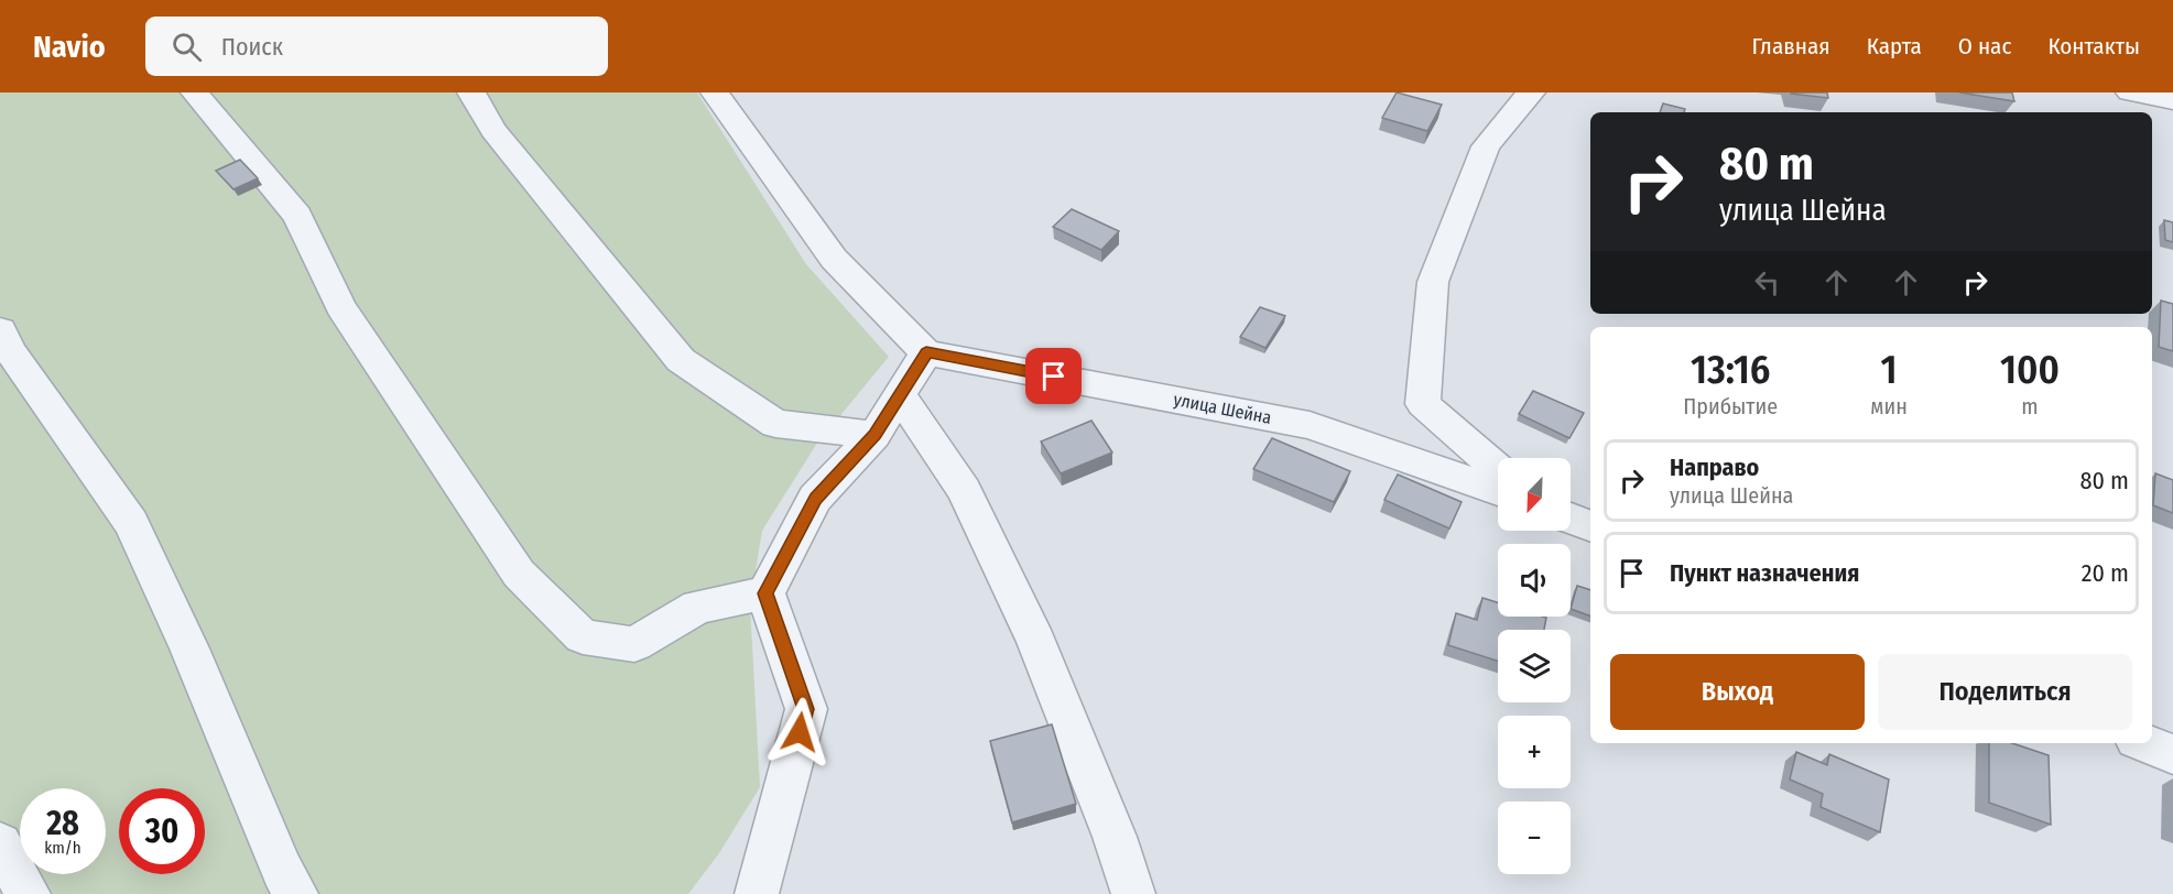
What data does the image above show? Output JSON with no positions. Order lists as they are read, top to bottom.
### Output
{
  "streets": {
    "street": ["улица Шейна"]
  },
  "north": "bottom left",
  "page": {
    "header": "Navio",
    "search": "Поиск",
    "nav": [
      "Главная",
      "Карта",
      "О нас",
      "Контакты"
    ],
    "turn": ["80 m", "улица Шейна"],
    "eta": [
      "13:16",
      "Прибытие",
      "1",
      "мин",
      "100",
      "m"
    ],
    "list": [
      {
        "name": "Направо",
        "note": "улица Шейна",
        "value": "80 m"
      },
      {
        "name": "Пункт назначения",
        "value": "20 m"
      }
    ],
    "map_buttons": ["+", "−"],
    "buttons": ["Выход", "Поделиться"],
    "speed": "28 km/h",
    "limit": "30"
  }
}
